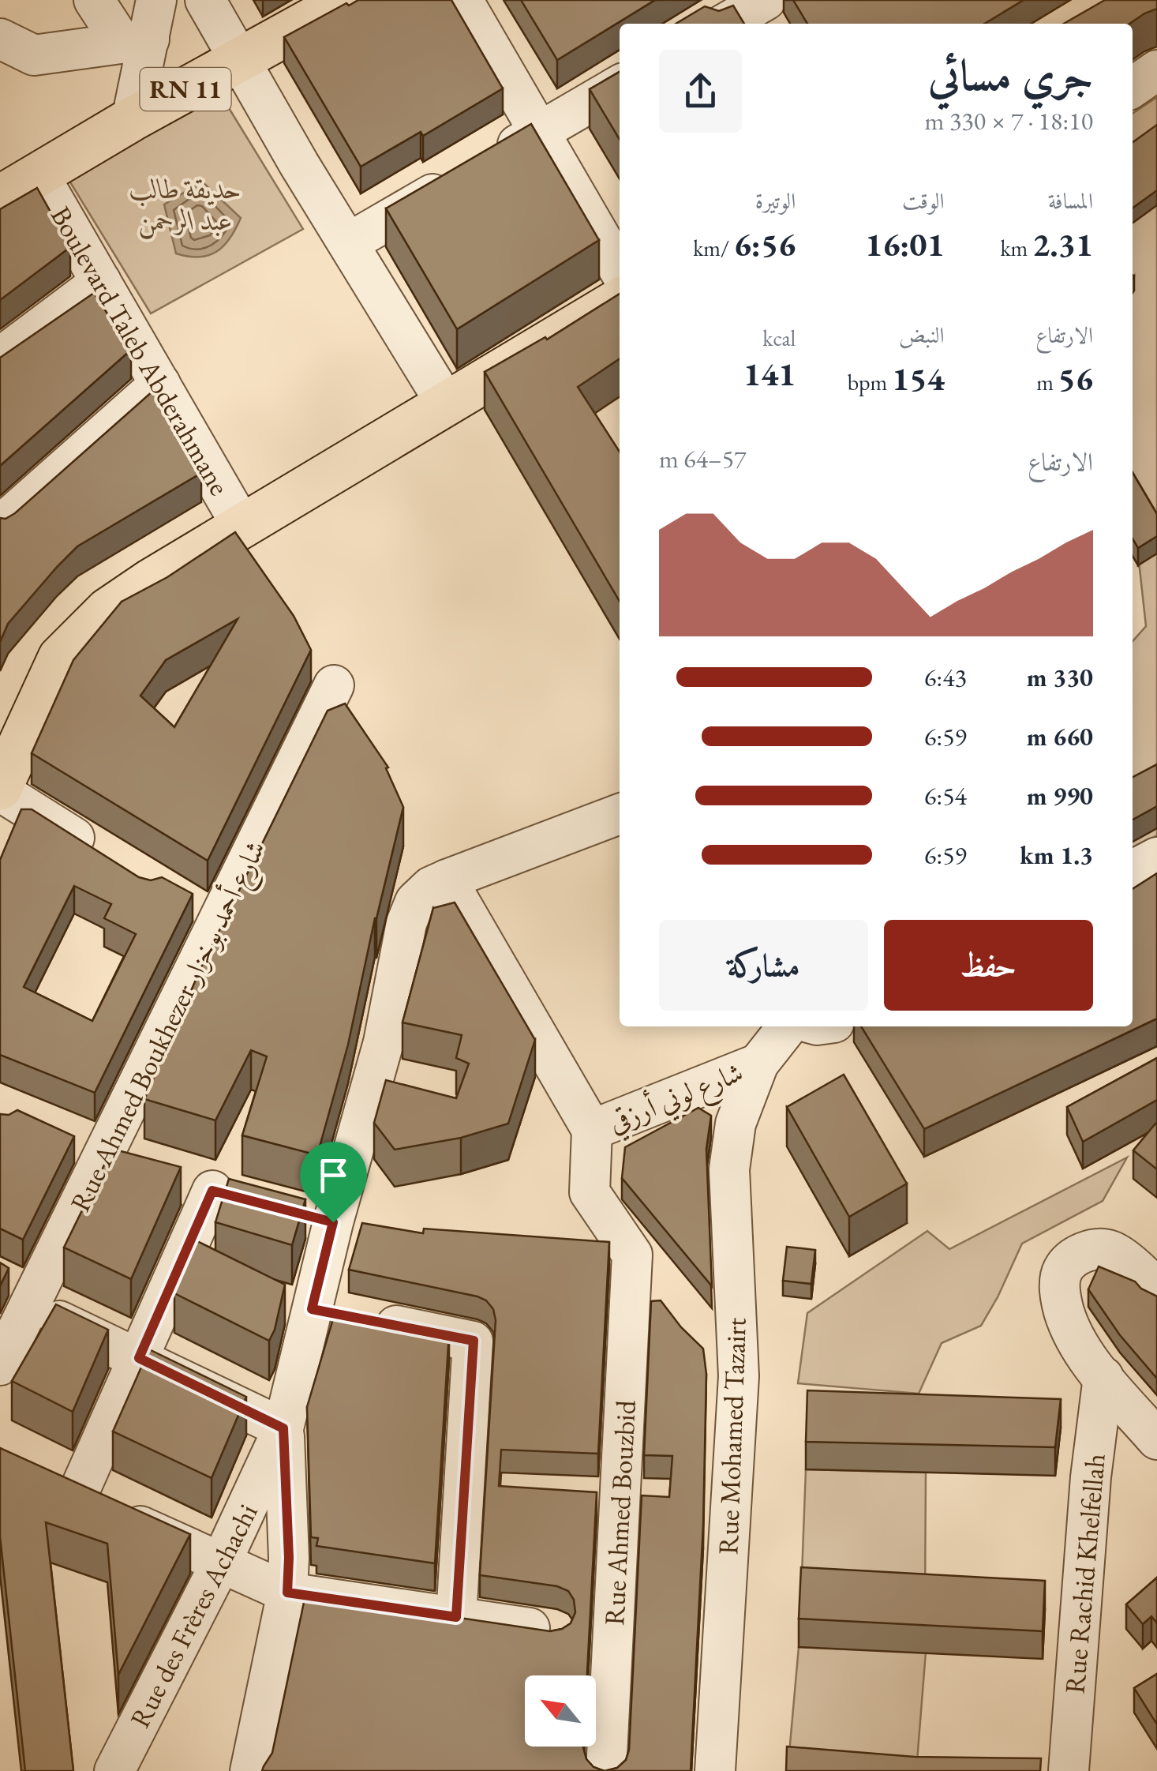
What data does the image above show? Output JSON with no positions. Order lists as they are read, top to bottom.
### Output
{
  "streets": {
    "main road": ["RN 11"],
    "street": [
      "Boulevard Taleb Abderahmane",
      "Rue Ahmed Boukhezer شارع أحمد بوخزار",
      "شارع لوني أرزقي",
      "Rue Mohamed Tazairt",
      "Rue Ahmed Bouzbid",
      "Rue Rachid Khelfellah",
      "Rue des Frères Achachi"
    ]
  },
  "crossings": [
    ["RN 11", "Boulevard Taleb Abderahmane"],
    ["شارع لوني أرزقي", "Rue Mohamed Tazairt"],
    ["شارع لوني أرزقي", "Rue Ahmed Bouzbid"]
  ],
  "parks": ["حديقة طالب عبد الرحمن"],
  "north": "top left",
  "page": {
    "heading": ["جري مسائي", "18:10 · 7 × 330 m"],
    "stats": [
      ["المسافة", "2.31 km"],
      ["الوقت", "16:01"],
      ["الوتيرة", "6:56 /km"],
      ["الارتفاع", "56 m"],
      ["النبض", "154 bpm"],
      ["kcal", "141"]
    ],
    "chart": ["الارتفاع", "57–64 m"],
    "list": [
      {
        "name": "330 m",
        "note": "6:43"
      },
      {
        "name": "660 m",
        "note": "6:59"
      },
      {
        "name": "990 m",
        "note": "6:54"
      },
      {
        "name": "1.3 km",
        "note": "6:59"
      }
    ],
    "buttons": ["حفظ", "مشاركة"]
  }
}
